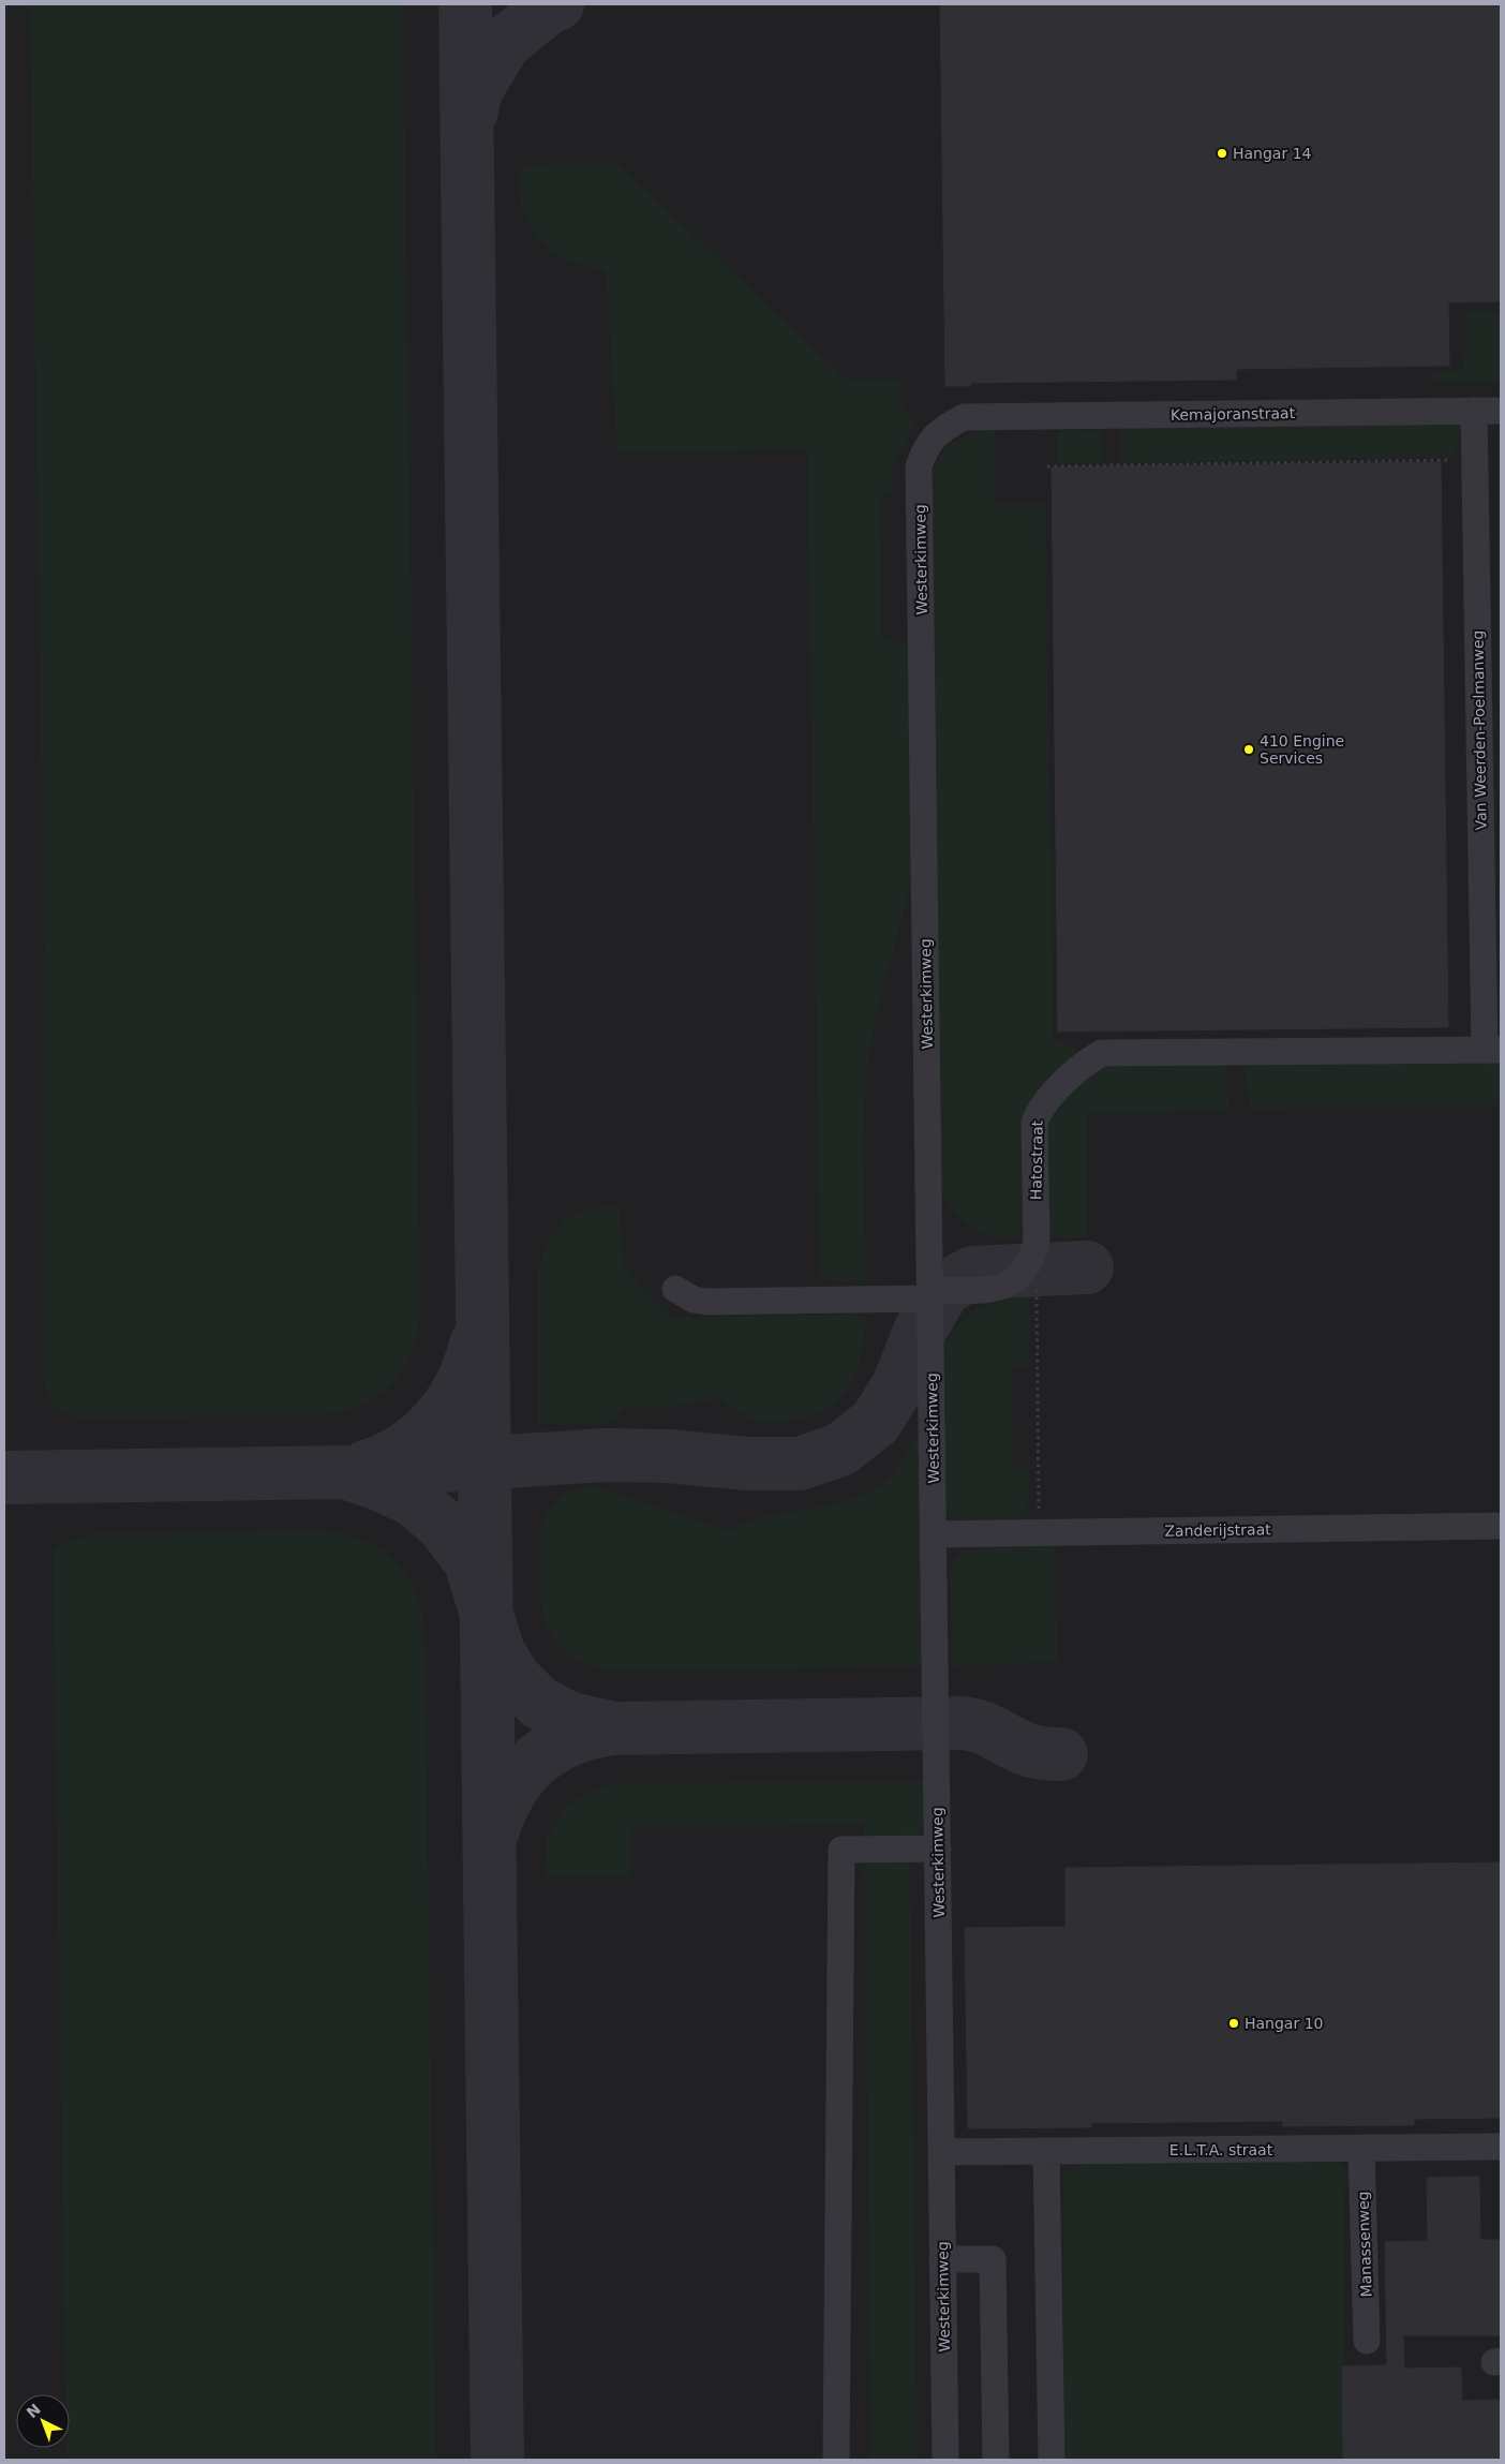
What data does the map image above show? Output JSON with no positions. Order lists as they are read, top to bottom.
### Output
{
  "streets": {
    "street": [
      "Kemajoranstraat",
      "Westerkimweg",
      "Van Weerden-Poelmanweg",
      "Hatostraat",
      "Zanderijstraat",
      "E.L.T.A. straat",
      "Manassenweg"
    ]
  },
  "crossings": [
    ["Kemajoranstraat", "Westerkimweg"],
    ["Kemajoranstraat", "Van Weerden-Poelmanweg"],
    ["Westerkimweg", "Hatostraat"],
    ["Westerkimweg", "Zanderijstraat"],
    ["Westerkimweg", "E.L.T.A. straat"],
    ["Van Weerden-Poelmanweg", "Hatostraat"],
    ["E.L.T.A. straat", "Manassenweg"]
  ],
  "places": ["Hangar 14", "410 Engine Services", "Hangar 10"],
  "north": "top left"
}
